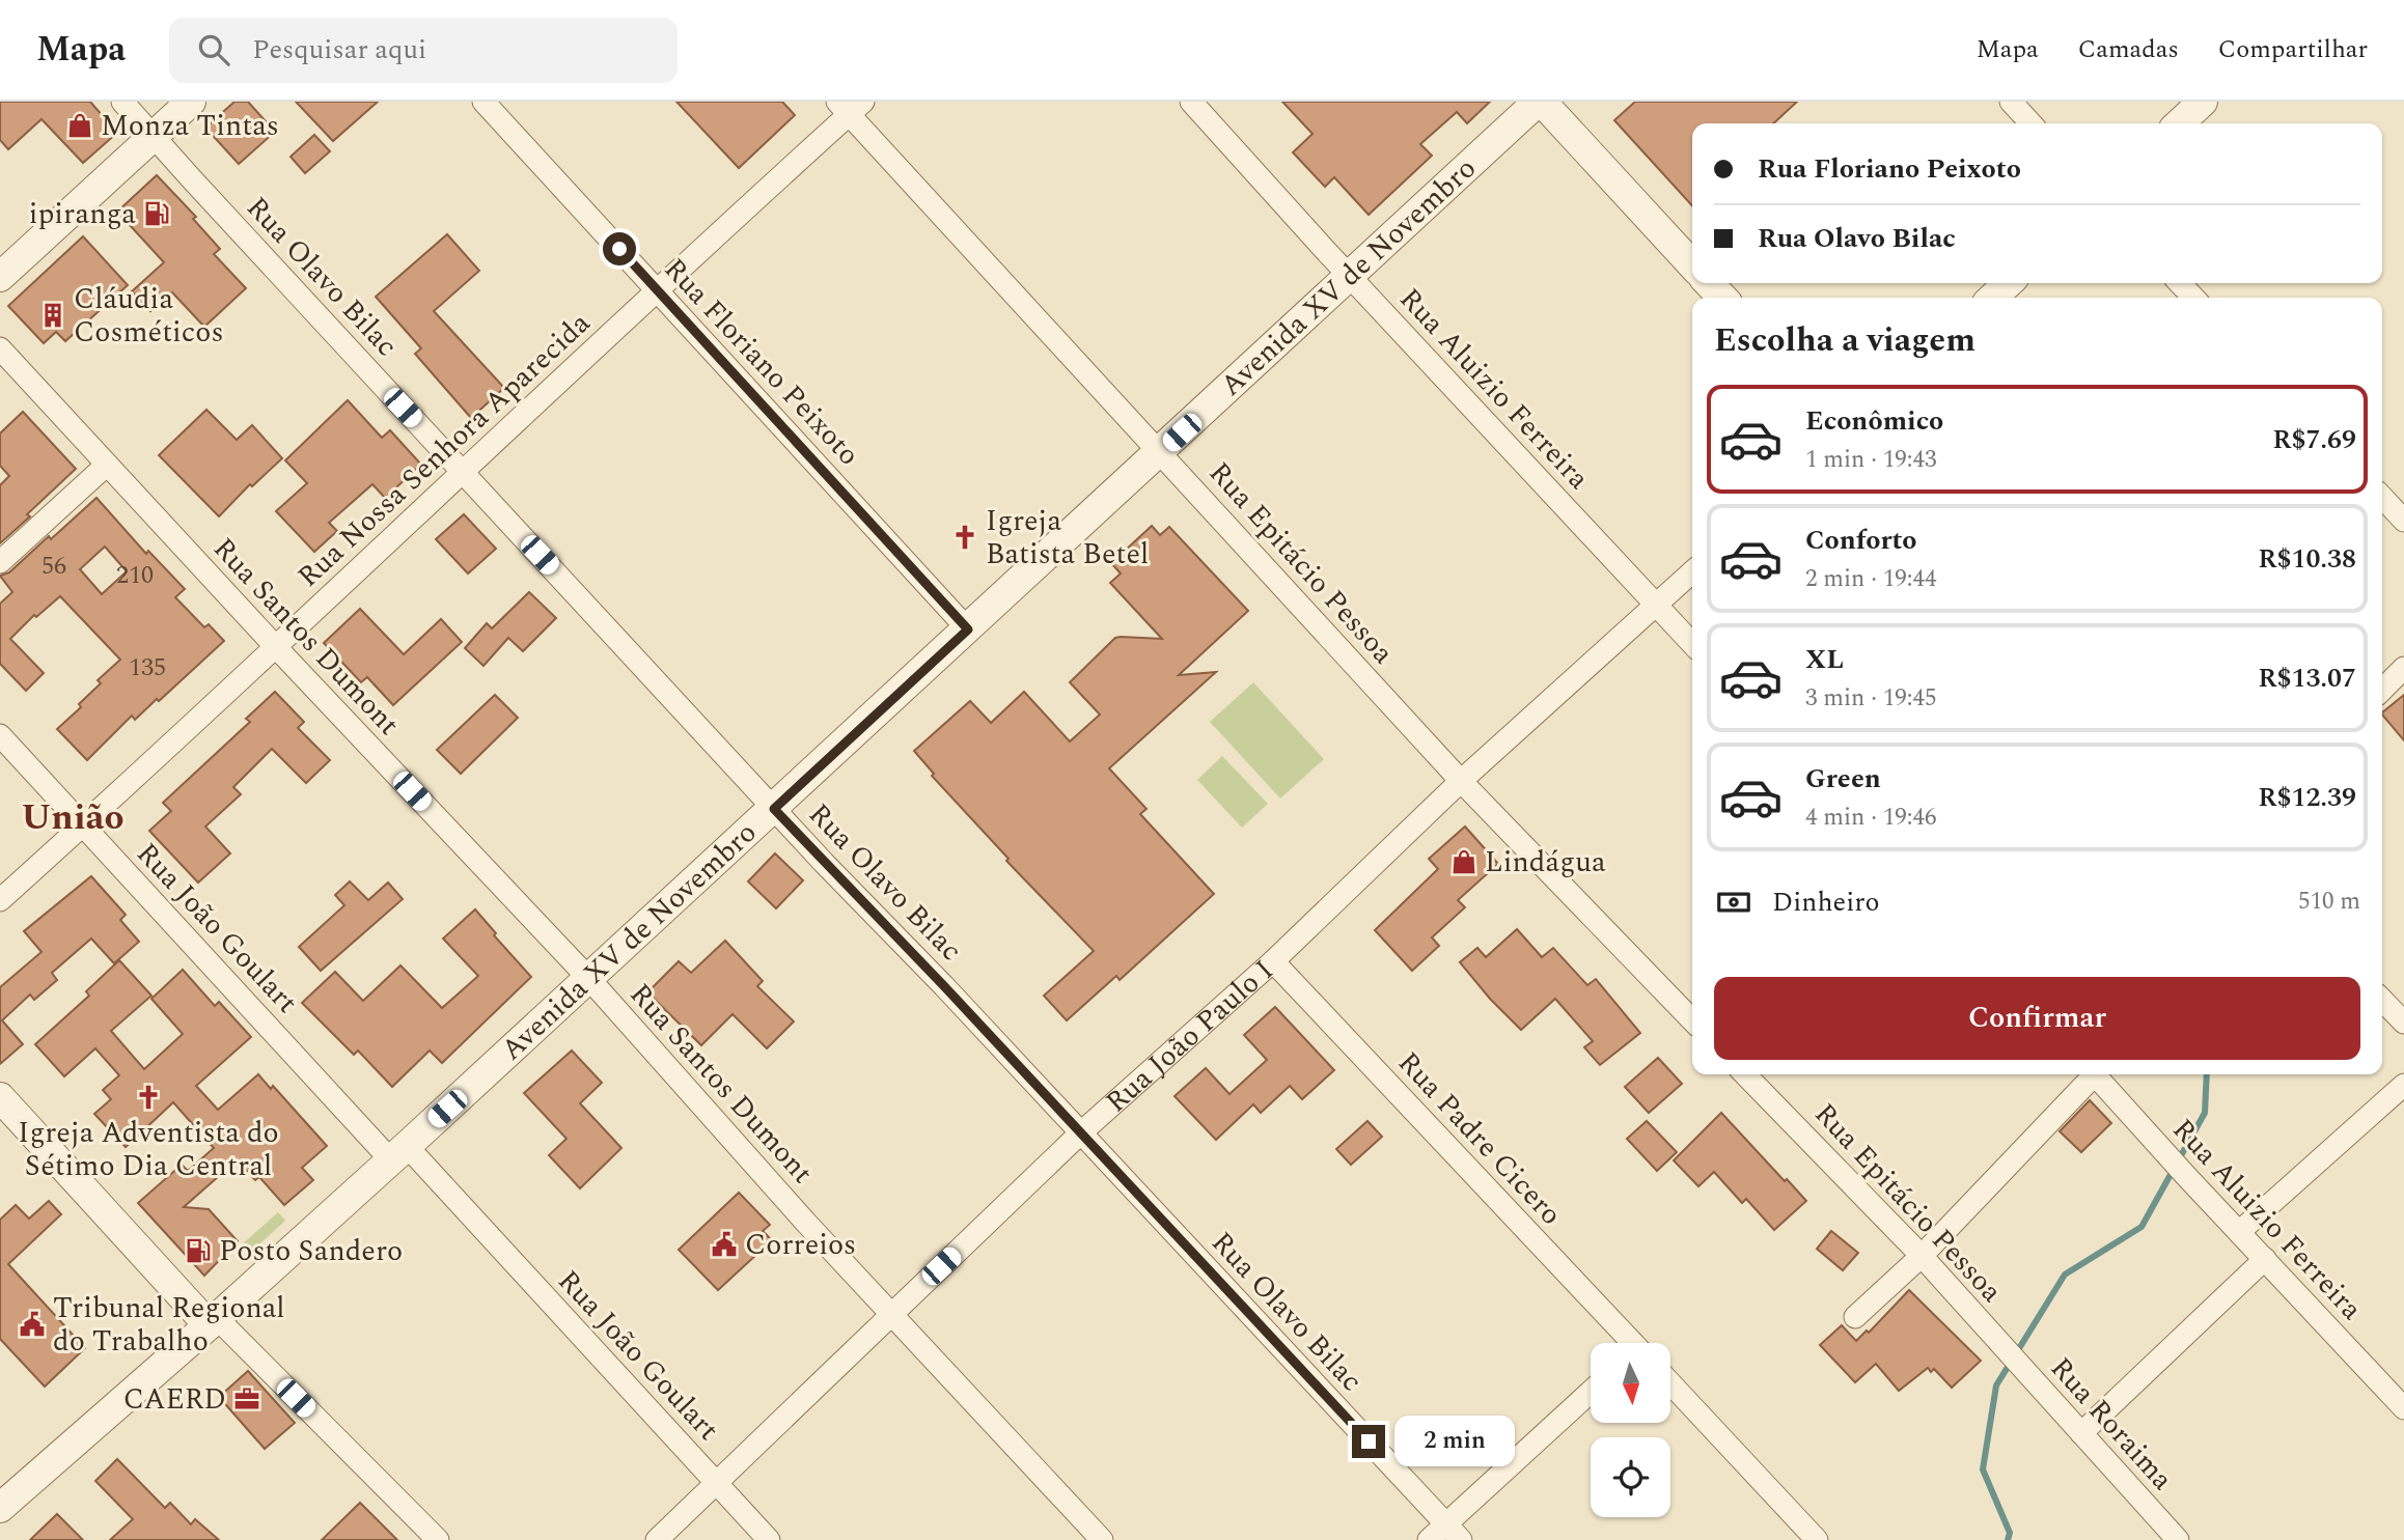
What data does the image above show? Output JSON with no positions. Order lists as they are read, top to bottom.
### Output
{
  "streets": {
    "street": [
      "Rua Olavo Bilac",
      "Avenida XV de Novembro",
      "Rua Floriano Peixoto",
      "Rua Aluizio Ferreira",
      "Rua Nossa Senhora Aparecida",
      "Rua Epitácio Pessoa",
      "Rua Santos Dumont",
      "Rua João Goulart",
      "Rua João Paulo I",
      "Rua Padre Cicero",
      "Rua Roraima"
    ]
  },
  "crossings": [
    ["Rua Olavo Bilac", "Avenida XV de Novembro"],
    ["Rua Olavo Bilac", "Rua Nossa Senhora Aparecida"],
    ["Rua Olavo Bilac", "Rua João Paulo I"],
    ["Avenida XV de Novembro", "Rua Floriano Peixoto"],
    ["Avenida XV de Novembro", "Rua Aluizio Ferreira"],
    ["Avenida XV de Novembro", "Rua Epitácio Pessoa"],
    ["Avenida XV de Novembro", "Rua Santos Dumont"],
    ["Avenida XV de Novembro", "Rua João Goulart"],
    ["Rua Floriano Peixoto", "Rua Nossa Senhora Aparecida"],
    ["Rua Aluizio Ferreira", "Rua João Paulo I"],
    ["Rua Nossa Senhora Aparecida", "Rua Epitácio Pessoa"],
    ["Rua Nossa Senhora Aparecida", "Rua Santos Dumont"],
    ["Rua Nossa Senhora Aparecida", "Rua João Goulart"],
    ["Rua Epitácio Pessoa", "Rua João Paulo I"],
    ["Rua Epitácio Pessoa", "Rua Roraima"],
    ["Rua Santos Dumont", "Rua João Paulo I"],
    ["Rua João Goulart", "Rua João Paulo I"],
    ["Rua João Paulo I", "Rua Padre Cicero"]
  ],
  "districts": ["União"],
  "places": {
    "shop": ["Monza Tintas", "Lindágua"],
    "fuel station": ["ipiranga", "Posto Sandero"],
    "building": ["Cláudia Cosméticos"],
    "church": ["Igreja Batista Betel", "Igreja Adventista do Sétimo Dia Central"],
    "public building": ["Correios", "Tribunal Regional do Trabalho"],
    "office": ["CAERD"]
  },
  "house_numbers": ["56", "210", "135"],
  "north": "bottom",
  "page": {
    "header": "Mapa",
    "search": "Pesquisar aqui",
    "nav": ["Mapa", "Camadas", "Compartilhar"],
    "banner": ["Rua Floriano Peixoto", "Rua Olavo Bilac"],
    "heading": "Escolha a viagem",
    "list": [
      {
        "name": "Econômico",
        "note": "1 min · 19:43",
        "value": "R$7.69"
      },
      {
        "name": "Conforto",
        "note": "2 min · 19:44",
        "value": "R$10.38"
      },
      {
        "name": "XL",
        "note": "3 min · 19:45",
        "value": "R$13.07"
      },
      {
        "name": "Green",
        "note": "4 min · 19:46",
        "value": "R$12.39"
      }
    ],
    "pay": ["Dinheiro", "510 m"],
    "buttons": "Confirmar",
    "bubble": "2 min"
  }
}
